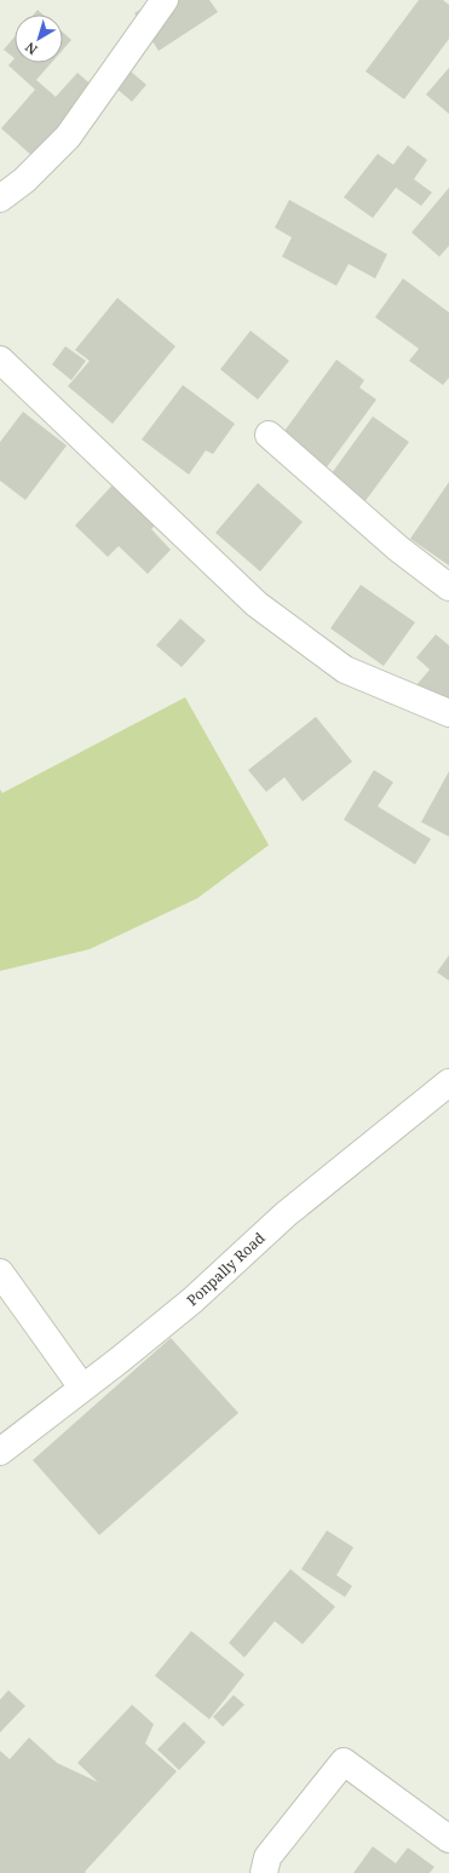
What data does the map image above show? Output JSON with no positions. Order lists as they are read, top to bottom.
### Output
{
  "streets": {
    "street": ["Ponpally Road"]
  },
  "north": "bottom left"
}
